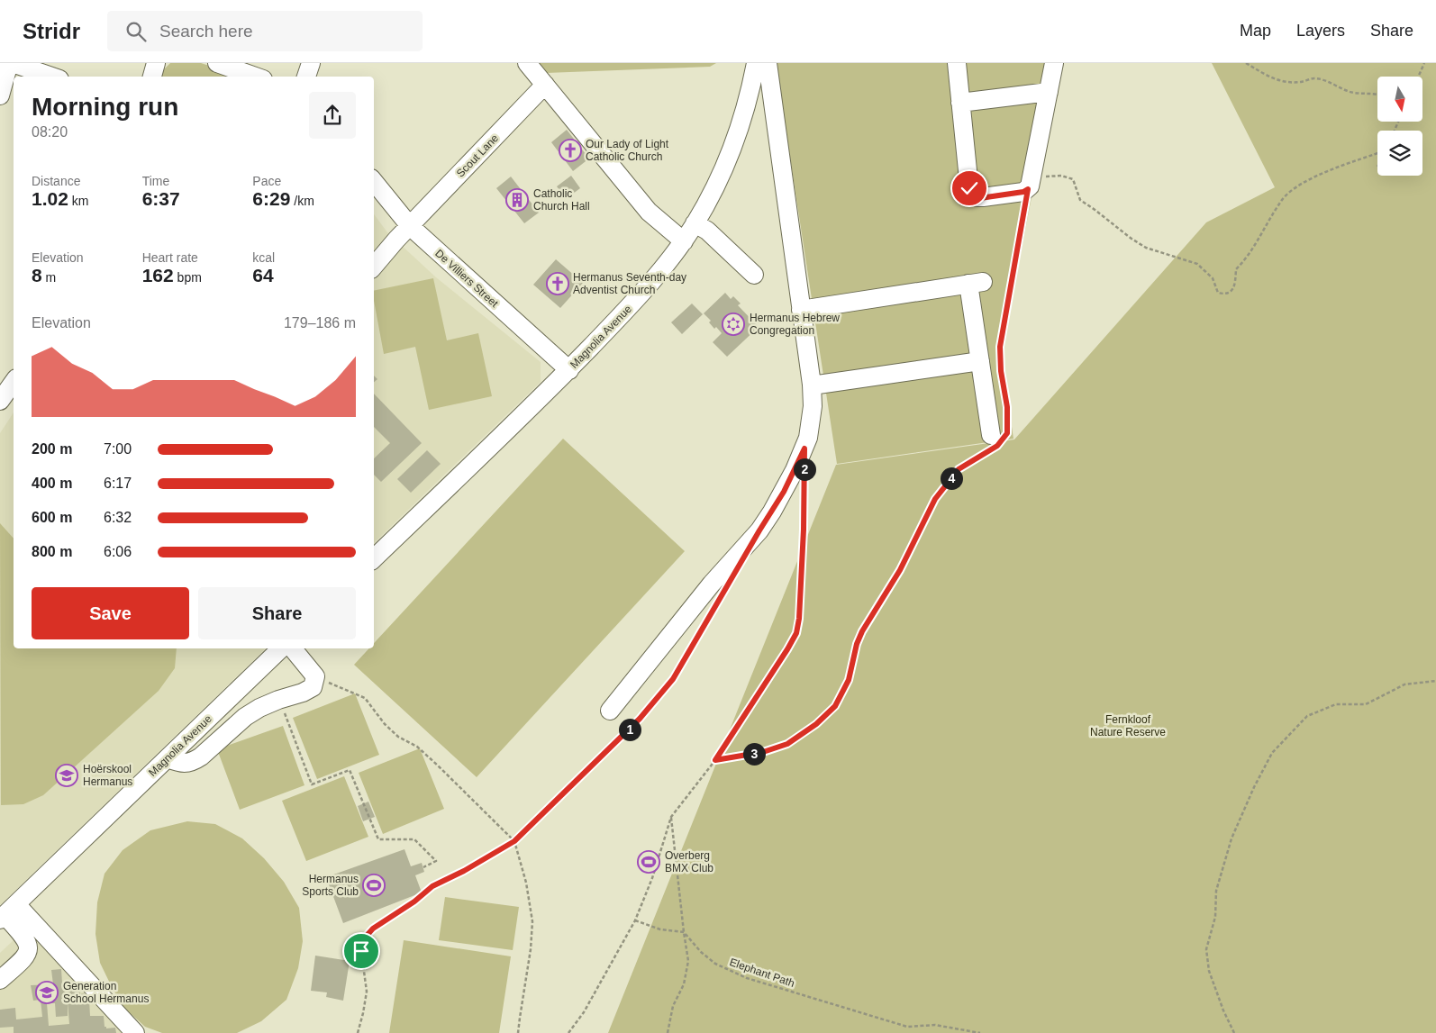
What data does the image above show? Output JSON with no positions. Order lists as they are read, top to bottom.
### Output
{
  "streets": {
    "street": ["Scout Lane", "De Villiers Street", "Magnolia Avenue"],
    "path": ["Elephant Path"]
  },
  "crossings": [
    ["Scout Lane", "De Villiers Street"],
    ["De Villiers Street", "Magnolia Avenue"]
  ],
  "parks": ["Fernkloof Nature Reserve"],
  "places": {
    "church": ["Our Lady of Light Catholic Church", "Hermanus Seventh-day Adventist Church"],
    "building": ["Catholic Church Hall"],
    "synagogue": ["Hermanus Hebrew Congregation"],
    "school or university": ["Hoërskool Hermanus", "Generation School Hermanus"],
    "sports": ["Overberg BMX Club", "Hermanus Sports Club"]
  },
  "north": "bottom",
  "page": {
    "header": "Stridr",
    "search": "Search here",
    "nav": ["Map", "Layers", "Share"],
    "heading": ["Morning run", "08:20"],
    "stats": [
      ["Distance", "1.02 km"],
      ["Time", "6:37"],
      ["Pace", "6:29 /km"],
      ["Elevation", "8 m"],
      ["Heart rate", "162 bpm"],
      ["kcal", "64"]
    ],
    "chart": ["Elevation", "179–186 m"],
    "list": [
      {
        "name": "200 m",
        "note": "7:00"
      },
      {
        "name": "400 m",
        "note": "6:17"
      },
      {
        "name": "600 m",
        "note": "6:32"
      },
      {
        "name": "800 m",
        "note": "6:06"
      }
    ],
    "pins": [
      "2",
      "4",
      "1",
      "3"
    ],
    "buttons": ["Save", "Share"]
  }
}
